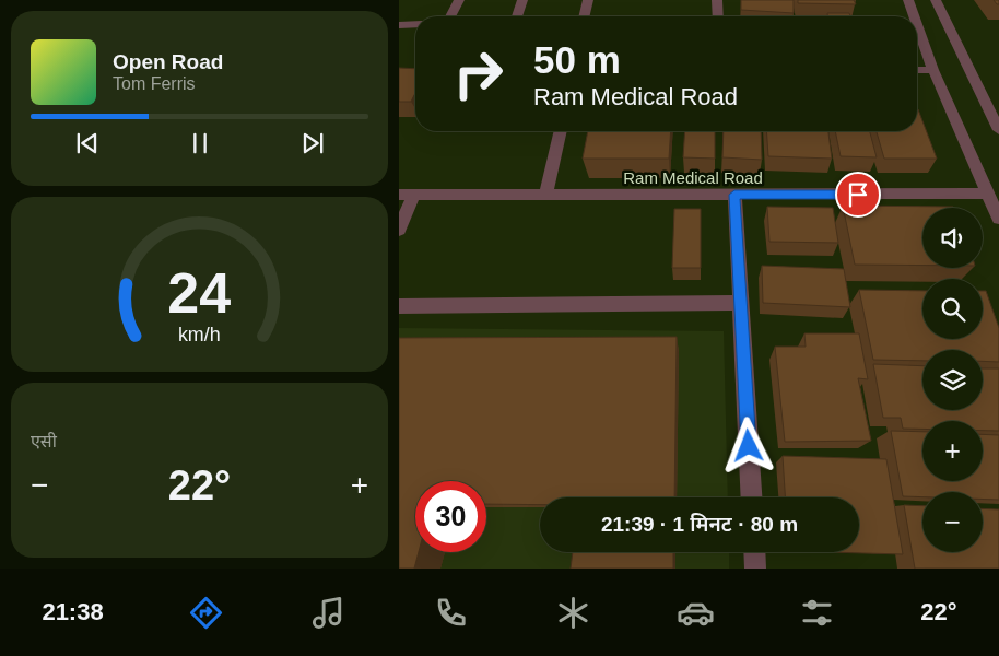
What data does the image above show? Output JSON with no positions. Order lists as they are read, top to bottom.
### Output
{
  "streets": {
    "street": ["Ram Medical Road"]
  },
  "page": {
    "turn": ["50 m", "Ram Medical Road"],
    "song": ["Open Road", "Tom Ferris"],
    "map_buttons": ["+", "−"],
    "tile": "एसी",
    "heat": ["−", "22°", "+"],
    "limit": "30",
    "trip": "21:39 · 1 मिनट · 80 m",
    "tabs": ["21:38", "22°"],
    "gauge": ["24", "km/h"]
  }
}
